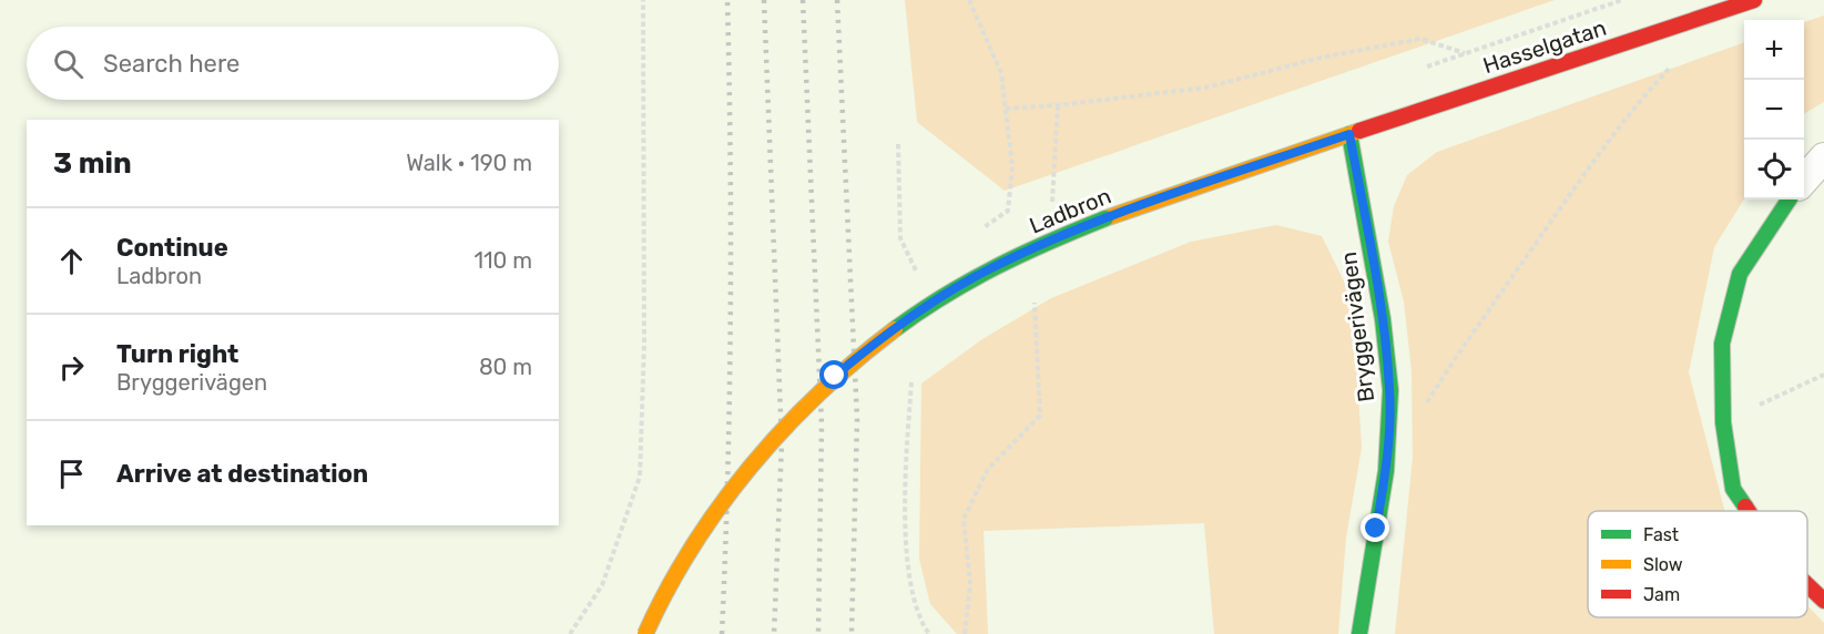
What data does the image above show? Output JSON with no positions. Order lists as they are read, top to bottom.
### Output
{
  "streets": {
    "street": ["Hasselgatan", "Ladbron", "Bryggerivägen"]
  },
  "crossings": [
    ["Hasselgatan", "Ladbron"],
    ["Hasselgatan", "Bryggerivägen"],
    ["Ladbron", "Bryggerivägen"]
  ],
  "legend": ["Fast", "Slow", "Jam"],
  "page": {
    "map_buttons": ["+", "−"],
    "search": "Search here",
    "heading": ["3 min", "Walk · 190 m"],
    "list": [
      ["Continue", "Ladbron", "110 m"],
      ["Turn right", "Bryggerivägen", "80 m"],
      "Arrive at destination"
    ]
  }
}
